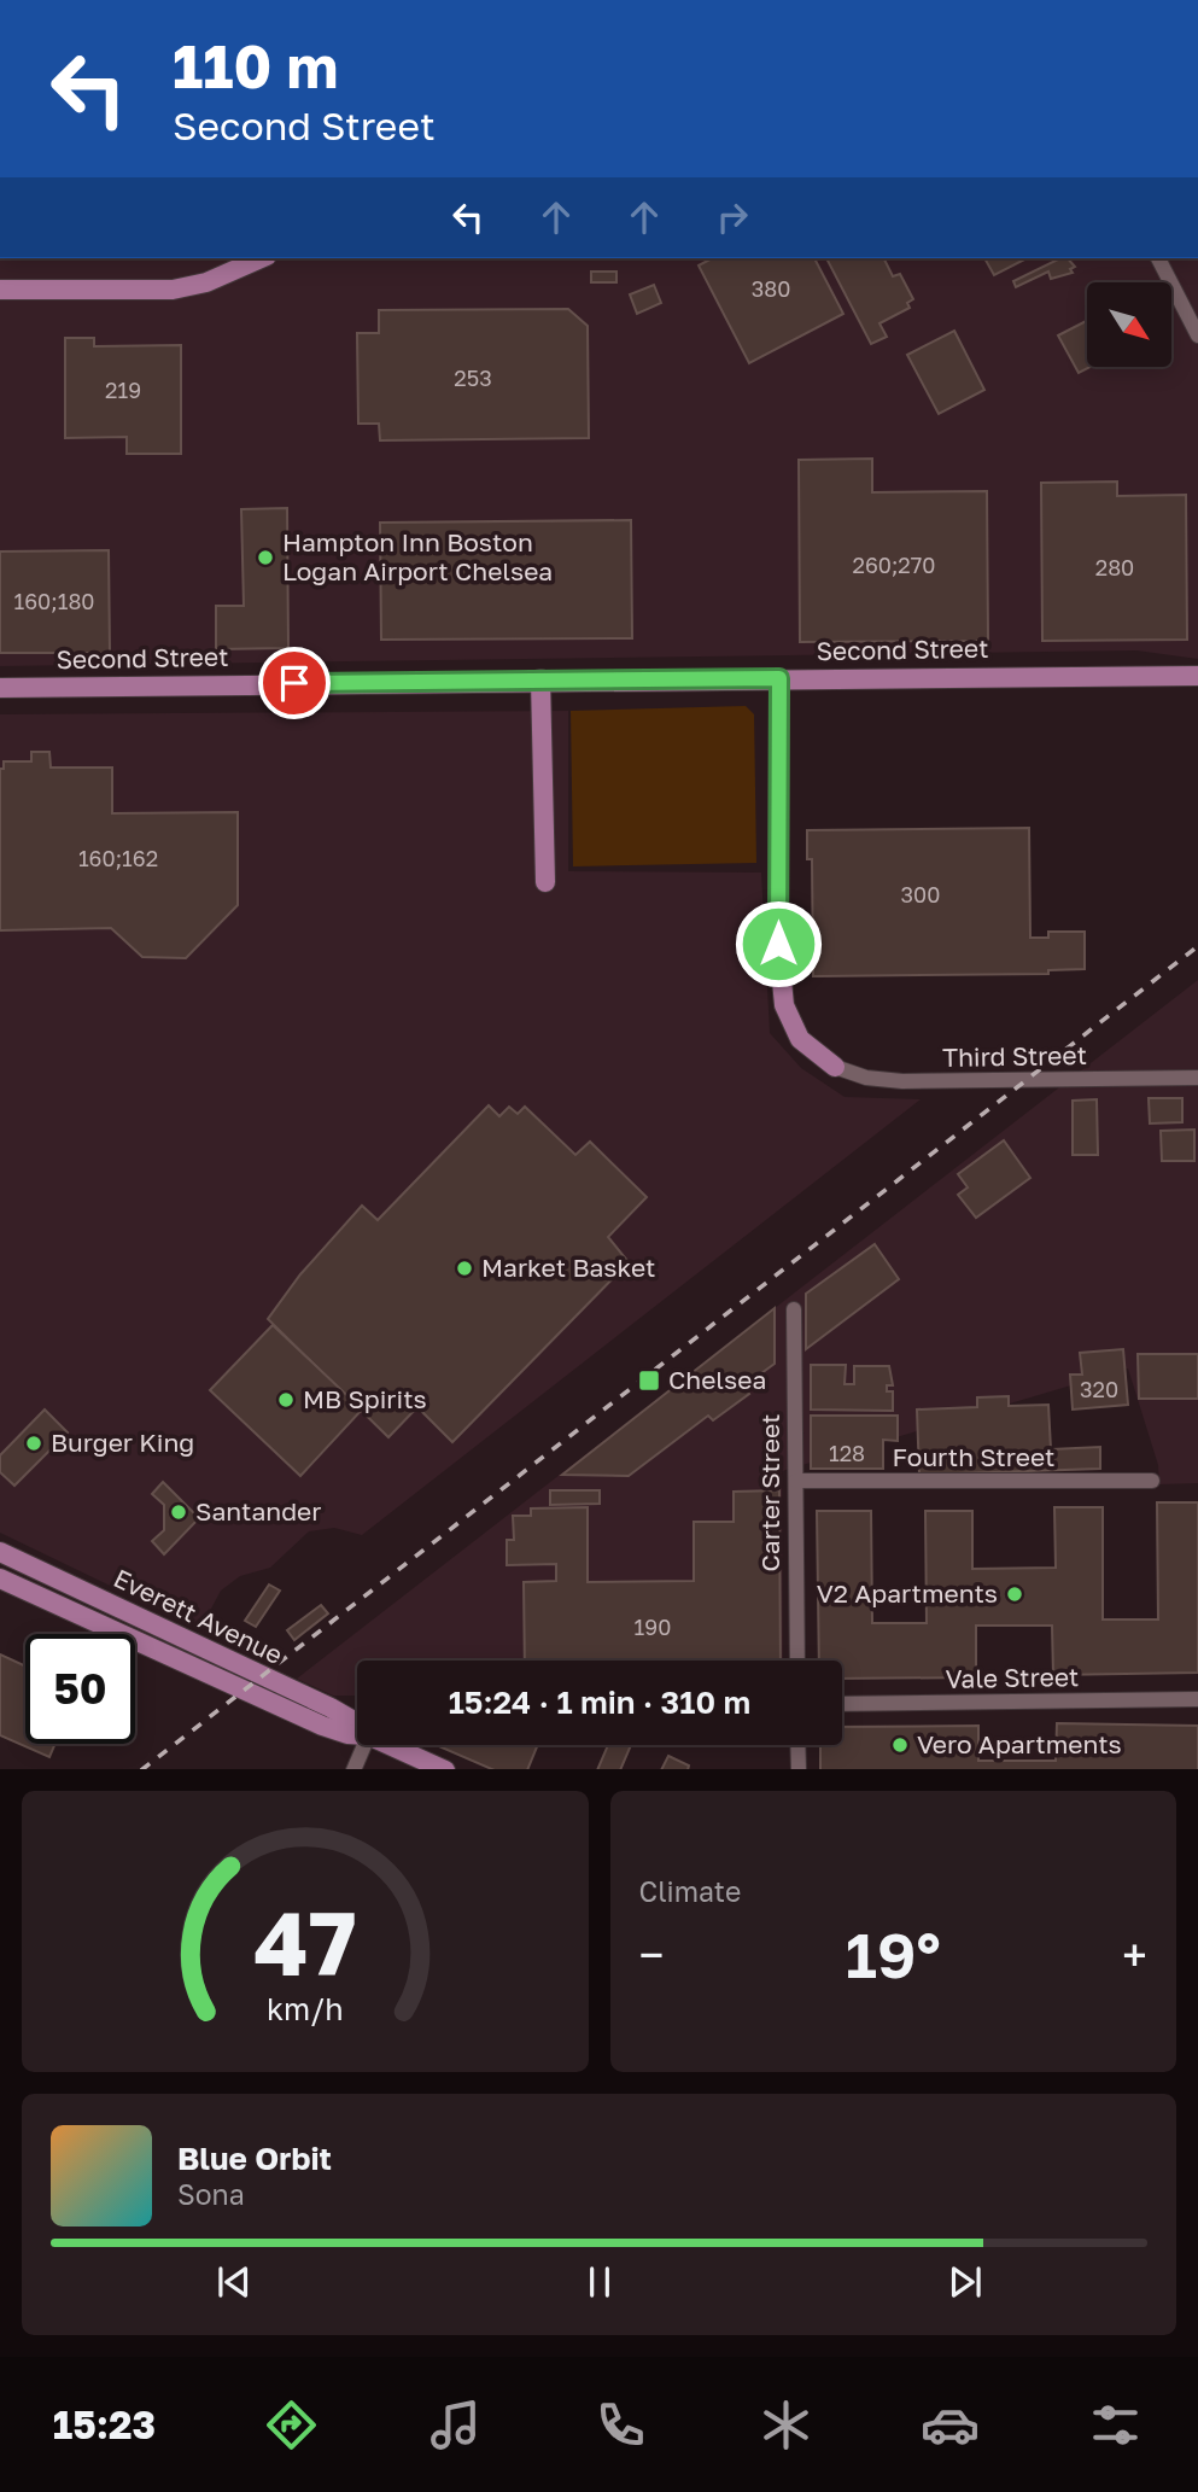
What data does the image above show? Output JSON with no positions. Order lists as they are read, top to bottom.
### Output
{
  "streets": {
    "main road": ["Second Street", "Everett Avenue"],
    "street": [
      "Third Street",
      "Fourth Street",
      "Carter Street",
      "Vale Street"
    ]
  },
  "crossings": [
    ["Fourth Street", "Carter Street"]
  ],
  "places": {
    "other": [
      "Hampton Inn Boston Logan Airport Chelsea",
      "Market Basket",
      "MB Spirits",
      "Burger King",
      "Santander",
      "V2 Apartments",
      "Vero Apartments"
    ],
    "transit": ["Chelsea"]
  },
  "house_numbers": [
    "380",
    "253",
    "219",
    "260;270",
    "280",
    "160;180",
    "160;162",
    "300",
    "320",
    "128",
    "190"
  ],
  "north": "bottom right",
  "page": {
    "turn": ["110 m", "Second Street"],
    "limit": "50",
    "trip": "15:24 · 1 min · 310 m",
    "tile": "Climate",
    "heat": ["−", "19°", "+"],
    "song": ["Blue Orbit", "Sona"],
    "tabs": "15:23",
    "gauge": ["47", "km/h"]
  }
}
